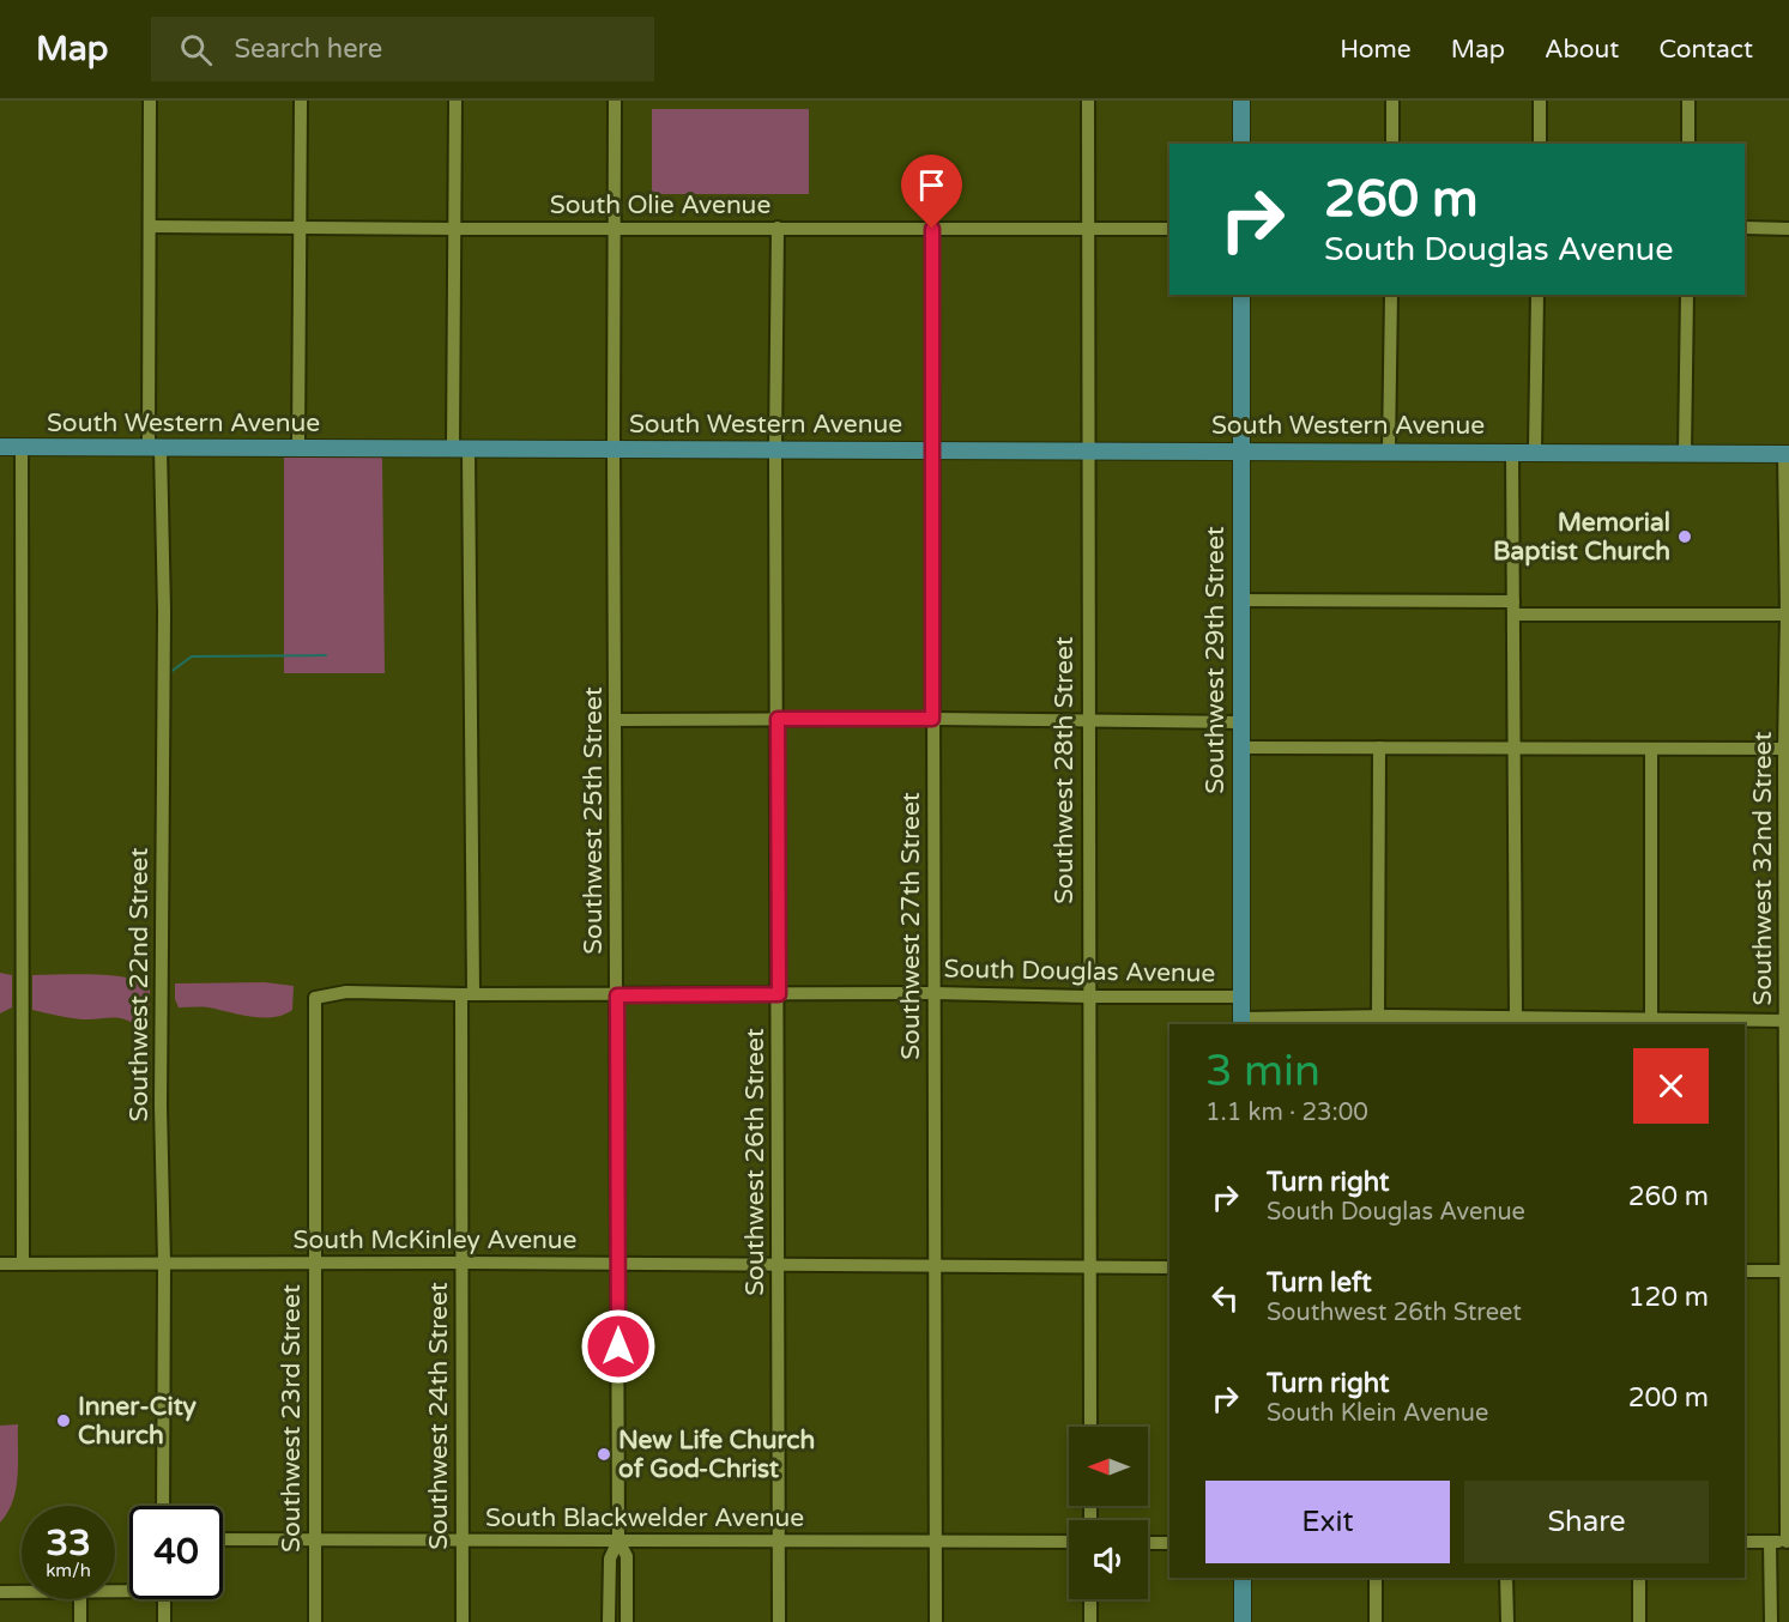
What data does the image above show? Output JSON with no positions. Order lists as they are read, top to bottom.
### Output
{
  "streets": {
    "main road": ["South Western Avenue", "Southwest 29th Street"],
    "street": [
      "South Olie Avenue",
      "Southwest 28th Street",
      "Southwest 25th Street",
      "Southwest 32nd Street",
      "Southwest 27th Street",
      "South Douglas Avenue",
      "Southwest 22nd Street",
      "Southwest 26th Street",
      "South McKinley Avenue",
      "Southwest 24th Street",
      "Southwest 23rd Street",
      "South Blackwelder Avenue"
    ]
  },
  "crossings": [
    ["South Olie Avenue", "Southwest 28th Street"],
    ["South Olie Avenue", "Southwest 25th Street"],
    ["South Olie Avenue", "Southwest 27th Street"],
    ["South Olie Avenue", "Southwest 22nd Street"],
    ["South Olie Avenue", "Southwest 26th Street"],
    ["South Olie Avenue", "Southwest 24th Street"],
    ["South Western Avenue", "Southwest 29th Street"],
    ["South Western Avenue", "Southwest 28th Street"],
    ["South Western Avenue", "Southwest 25th Street"],
    ["South Western Avenue", "Southwest 32nd Street"],
    ["South Western Avenue", "Southwest 27th Street"],
    ["South Western Avenue", "Southwest 22nd Street"],
    ["South Western Avenue", "Southwest 26th Street"],
    ["South Western Avenue", "Southwest 24th Street"],
    ["Southwest 29th Street", "South Douglas Avenue"],
    ["Southwest 28th Street", "South Douglas Avenue"],
    ["Southwest 28th Street", "South McKinley Avenue"],
    ["Southwest 25th Street", "South Douglas Avenue"],
    ["Southwest 25th Street", "South McKinley Avenue"],
    ["Southwest 25th Street", "South Blackwelder Avenue"],
    ["Southwest 27th Street", "South Douglas Avenue"],
    ["Southwest 27th Street", "South McKinley Avenue"],
    ["Southwest 27th Street", "South Blackwelder Avenue"],
    ["South Douglas Avenue", "Southwest 26th Street"],
    ["South Douglas Avenue", "Southwest 24th Street"],
    ["South Douglas Avenue", "Southwest 23rd Street"],
    ["Southwest 22nd Street", "South McKinley Avenue"],
    ["Southwest 26th Street", "South McKinley Avenue"],
    ["Southwest 26th Street", "South Blackwelder Avenue"],
    ["South McKinley Avenue", "Southwest 24th Street"],
    ["South McKinley Avenue", "Southwest 23rd Street"],
    ["Southwest 24th Street", "South Blackwelder Avenue"],
    ["Southwest 23rd Street", "South Blackwelder Avenue"]
  ],
  "places": ["Memorial Baptist Church", "Inner-City Church", "New Life Church of God-Christ"],
  "north": "left",
  "page": {
    "header": "Map",
    "search": "Search here",
    "nav": [
      "Home",
      "Map",
      "About",
      "Contact"
    ],
    "turn": ["260 m", "South Douglas Avenue"],
    "heading": ["3 min", "1.1 km · 23:00"],
    "list": [
      {
        "name": "Turn right",
        "note": "South Douglas Avenue",
        "value": "260 m"
      },
      {
        "name": "Turn left",
        "note": "Southwest 26th Street",
        "value": "120 m"
      },
      {
        "name": "Turn right",
        "note": "South Klein Avenue",
        "value": "200 m"
      }
    ],
    "buttons": ["Exit", "Share"],
    "speed": "33 km/h",
    "limit": "40"
  }
}
